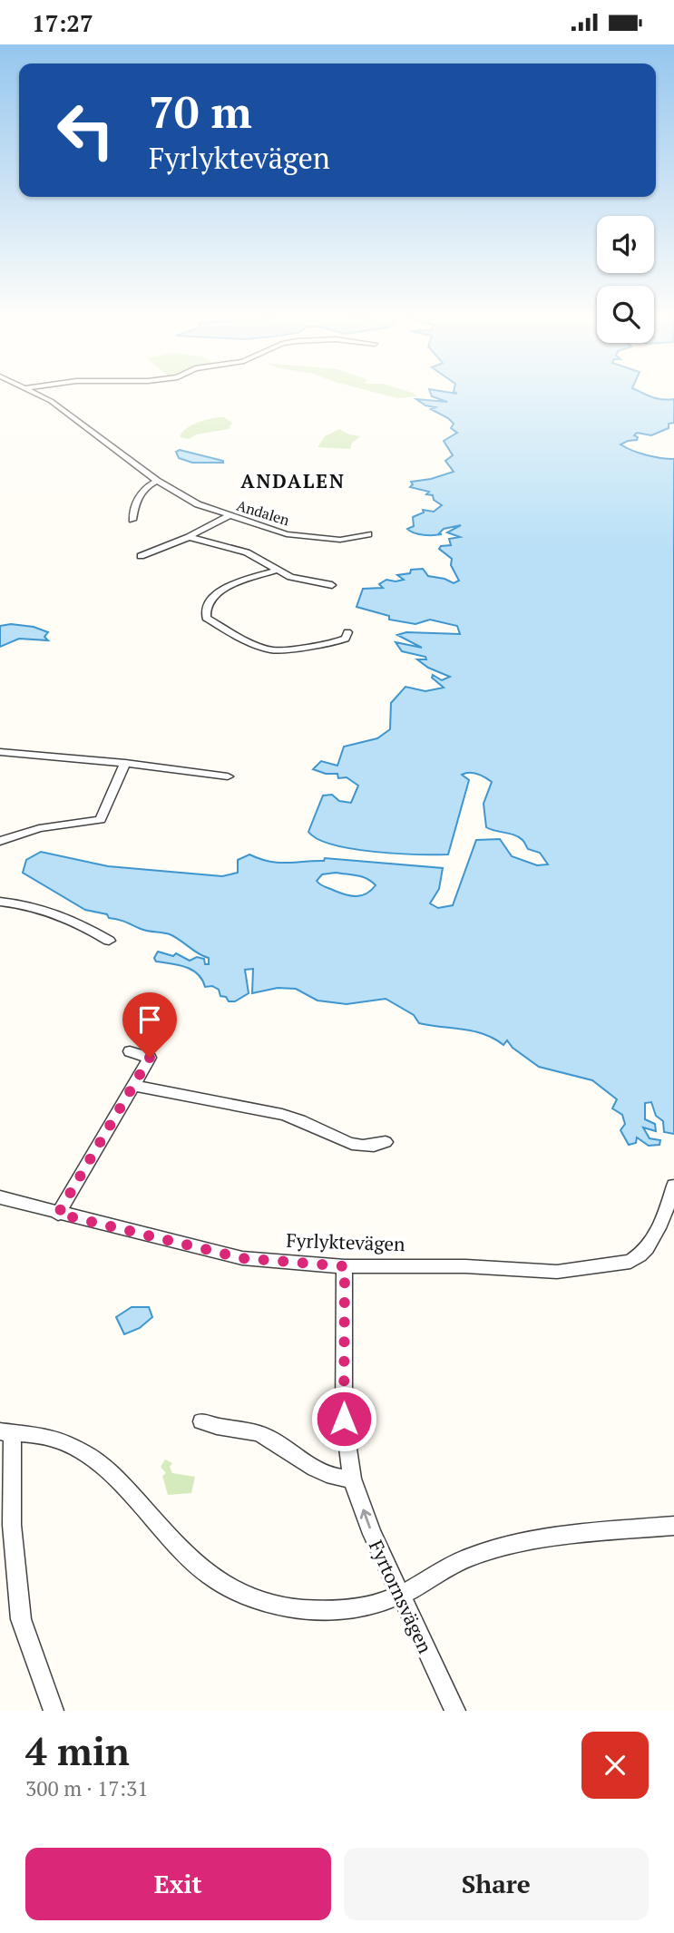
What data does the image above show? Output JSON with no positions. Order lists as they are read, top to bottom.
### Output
{
  "streets": {
    "street": ["Andalen", "Fyrlyktevägen", "Fyrtornsvägen"]
  },
  "crossings": [
    ["Fyrlyktevägen", "Fyrtornsvägen"]
  ],
  "districts": ["ANDALEN"],
  "page": {
    "status": "17:27",
    "turn": ["70 m", "Fyrlyktevägen"],
    "heading": ["4 min", "300 m · 17:31"],
    "buttons": ["Exit", "Share"]
  }
}
